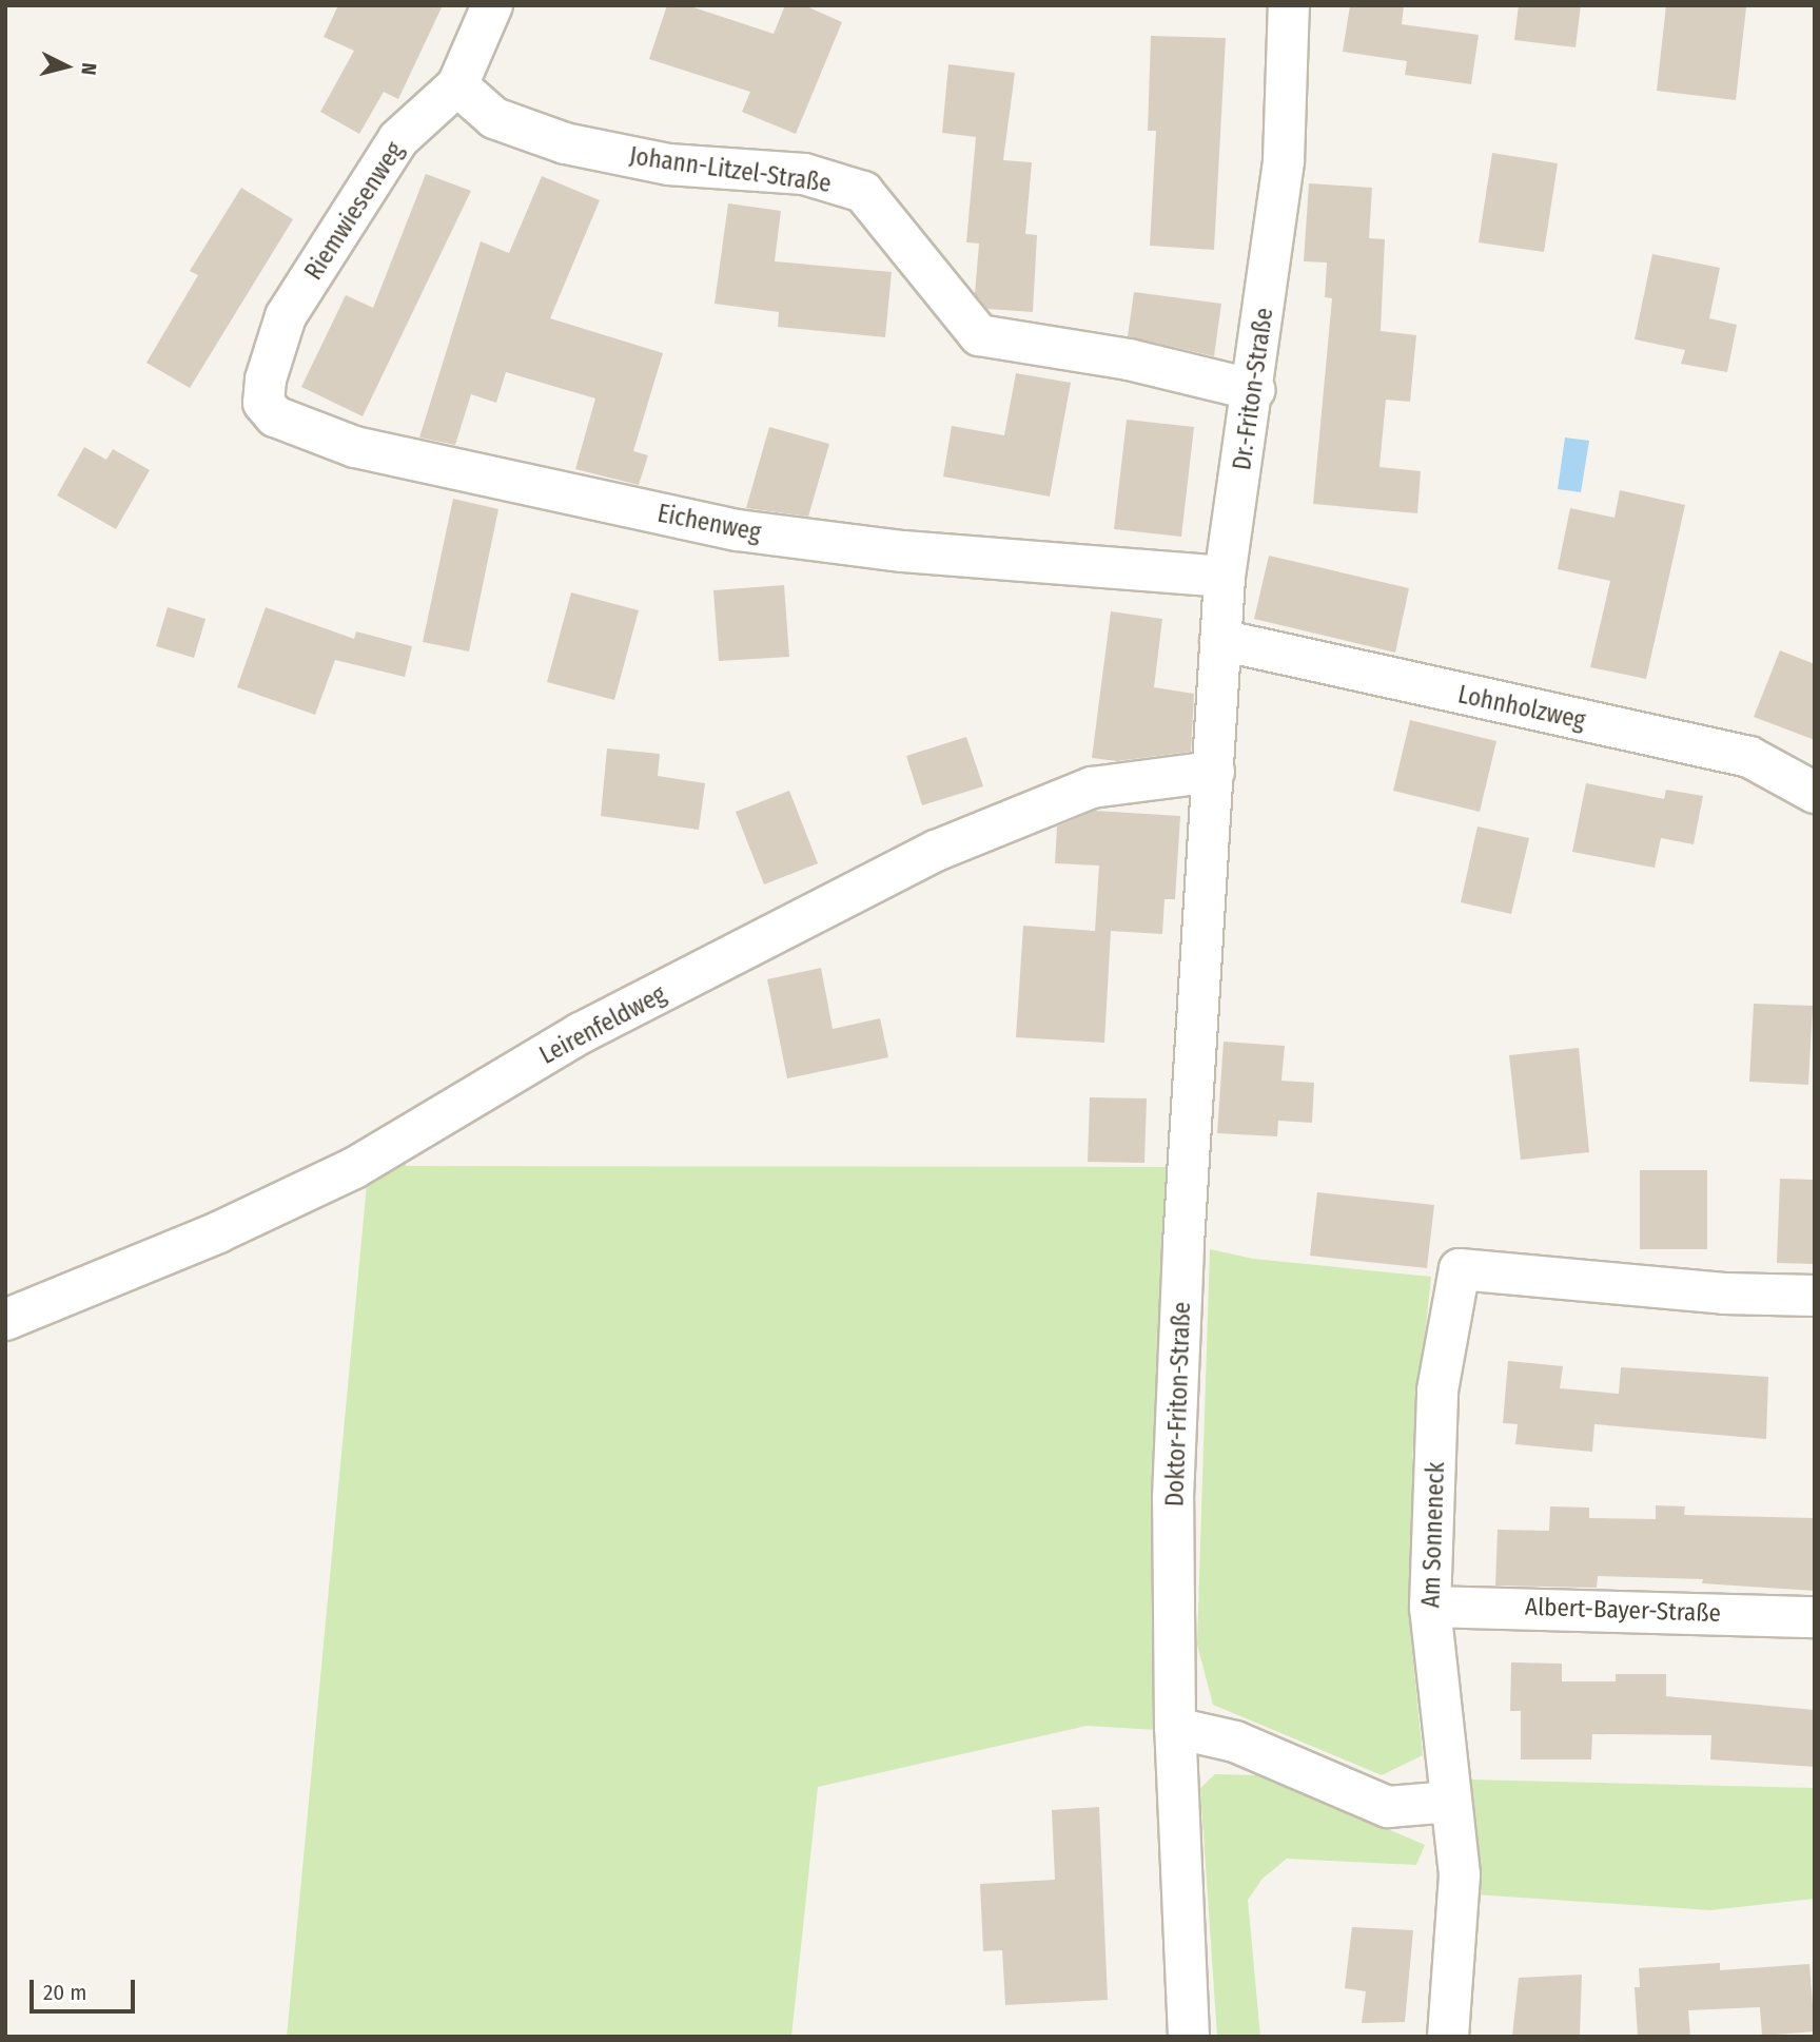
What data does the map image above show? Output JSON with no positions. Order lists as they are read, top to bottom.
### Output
{
  "streets": {
    "street": [
      "Johann-Litzel-Straße",
      "Riemwiesenweg",
      "Dr.-Friton-Straße",
      "Eichenweg",
      "Lohnholzweg",
      "Leirenfeldweg",
      "Doktor-Friton-Straße",
      "Am Sonneneck",
      "Albert-Bayer-Straße"
    ]
  },
  "crossings": [
    ["Johann-Litzel-Straße", "Riemwiesenweg"],
    ["Johann-Litzel-Straße", "Dr.-Friton-Straße"],
    ["Riemwiesenweg", "Eichenweg"],
    ["Dr.-Friton-Straße", "Eichenweg"],
    ["Dr.-Friton-Straße", "Lohnholzweg"],
    ["Dr.-Friton-Straße", "Leirenfeldweg"],
    ["Dr.-Friton-Straße", "Doktor-Friton-Straße"],
    ["Leirenfeldweg", "Doktor-Friton-Straße"],
    ["Am Sonneneck", "Albert-Bayer-Straße"]
  ],
  "scale_bar": "20 m",
  "north": "right"
}
